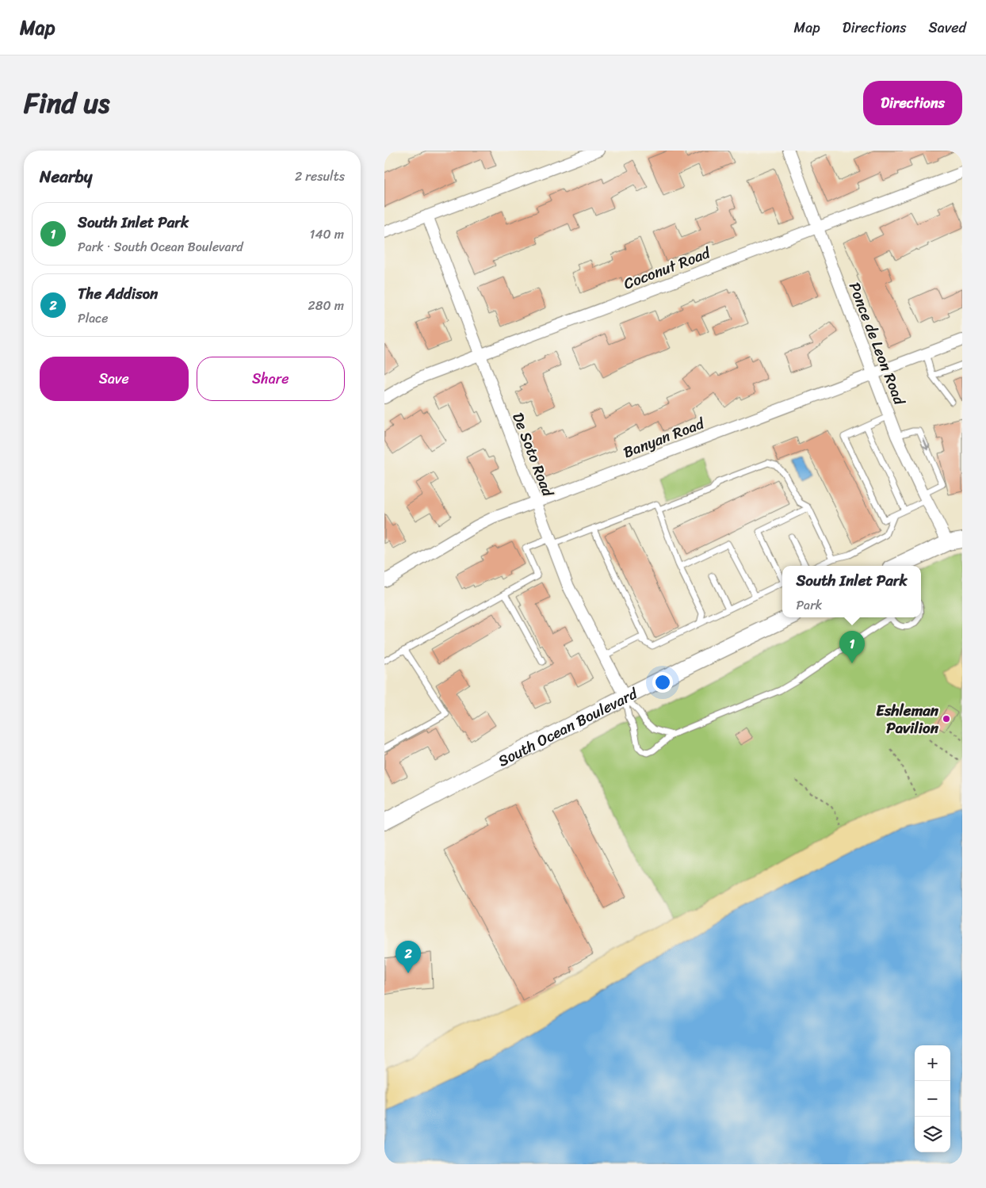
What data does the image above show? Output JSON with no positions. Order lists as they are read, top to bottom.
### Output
{
  "streets": {
    "main road": ["South Ocean Boulevard"],
    "street": [
      "Coconut Road",
      "Ponce de Leon Road",
      "Banyan Road",
      "De Soto Road"
    ]
  },
  "crossings": [
    ["Coconut Road", "Ponce de Leon Road"],
    ["Coconut Road", "De Soto Road"],
    ["Ponce de Leon Road", "Banyan Road"],
    ["Banyan Road", "De Soto Road"],
    ["De Soto Road", "South Ocean Boulevard"]
  ],
  "places": ["Eshleman Pavilion"],
  "page": {
    "header": "Map",
    "nav": ["Map", "Directions", "Saved"],
    "title": "Find us",
    "buttons": [
      "Directions",
      ["Save", "Share"]
    ],
    "heading": ["Nearby", "2 results"],
    "list": [
      {
        "mark": "1",
        "name": "South Inlet Park",
        "note": "Park · South Ocean Boulevard",
        "value": "140 m"
      },
      {
        "mark": "2",
        "name": "The Addison",
        "note": "Place",
        "value": "280 m"
      }
    ],
    "popup": ["South Inlet Park", "Park"],
    "pins": ["1", "2"],
    "map_buttons": ["+", "−"]
  }
}
